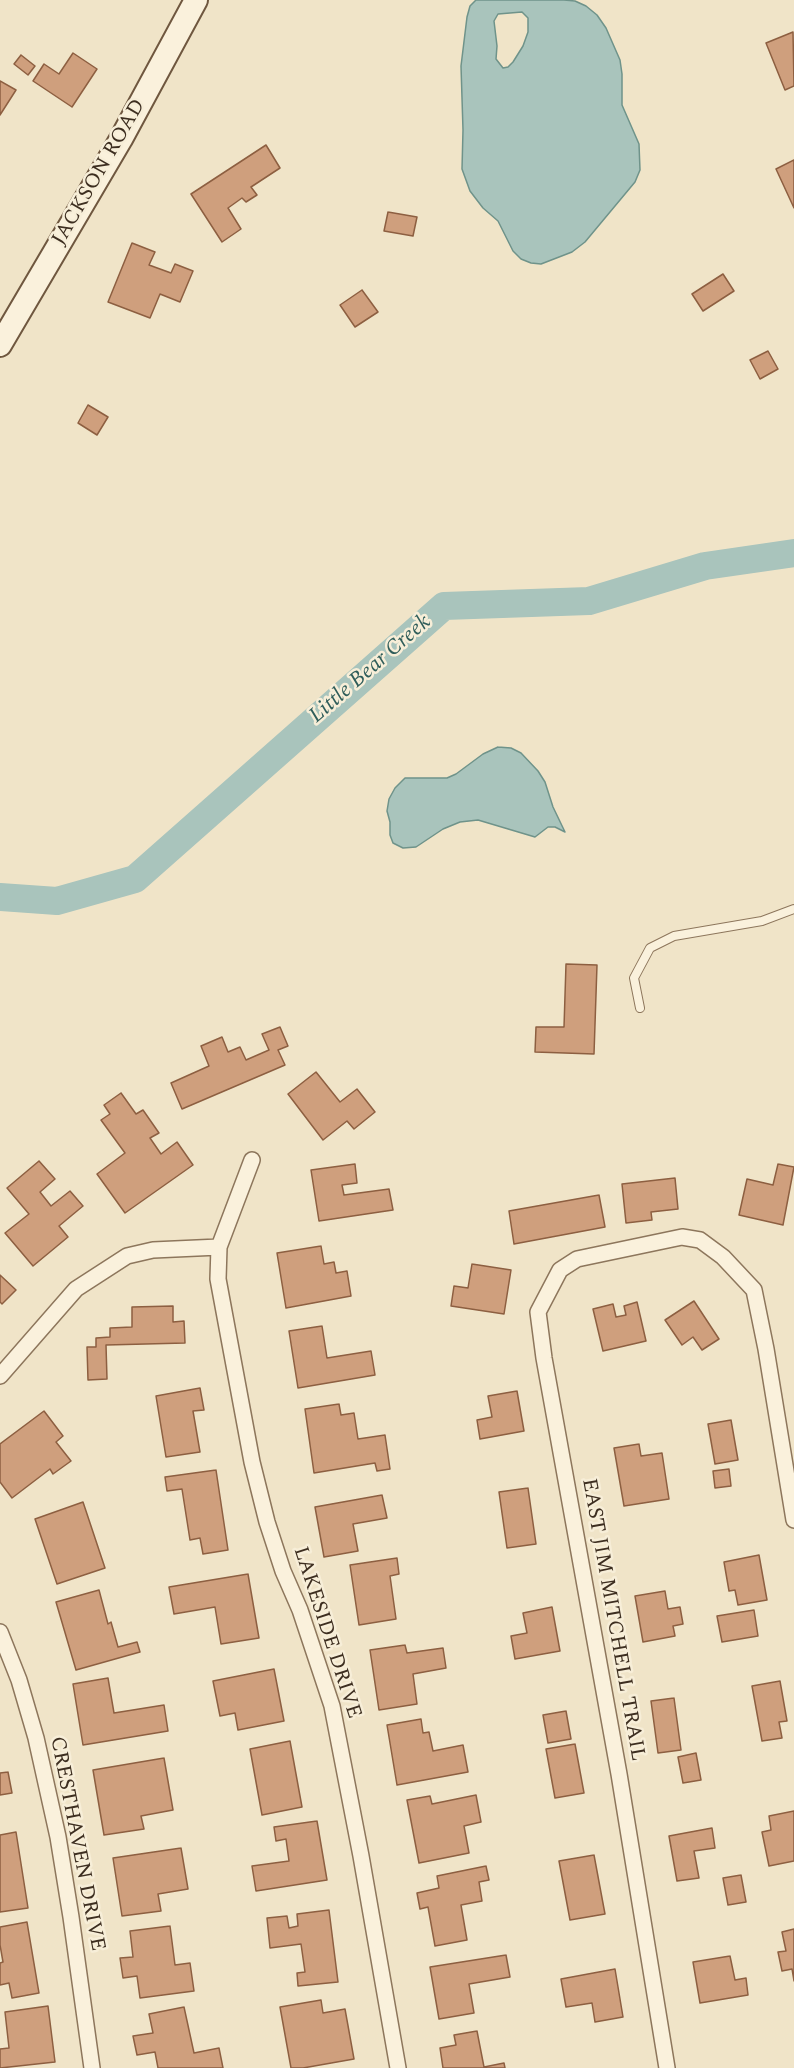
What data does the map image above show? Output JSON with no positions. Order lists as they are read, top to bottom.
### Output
{
  "streets": {
    "main road": ["JACKSON ROAD"],
    "street": ["EAST JIM MITCHELL TRAIL", "LAKESIDE DRIVE", "CRESTHAVEN DRIVE"]
  },
  "water": ["Little Bear Creek"]
}
